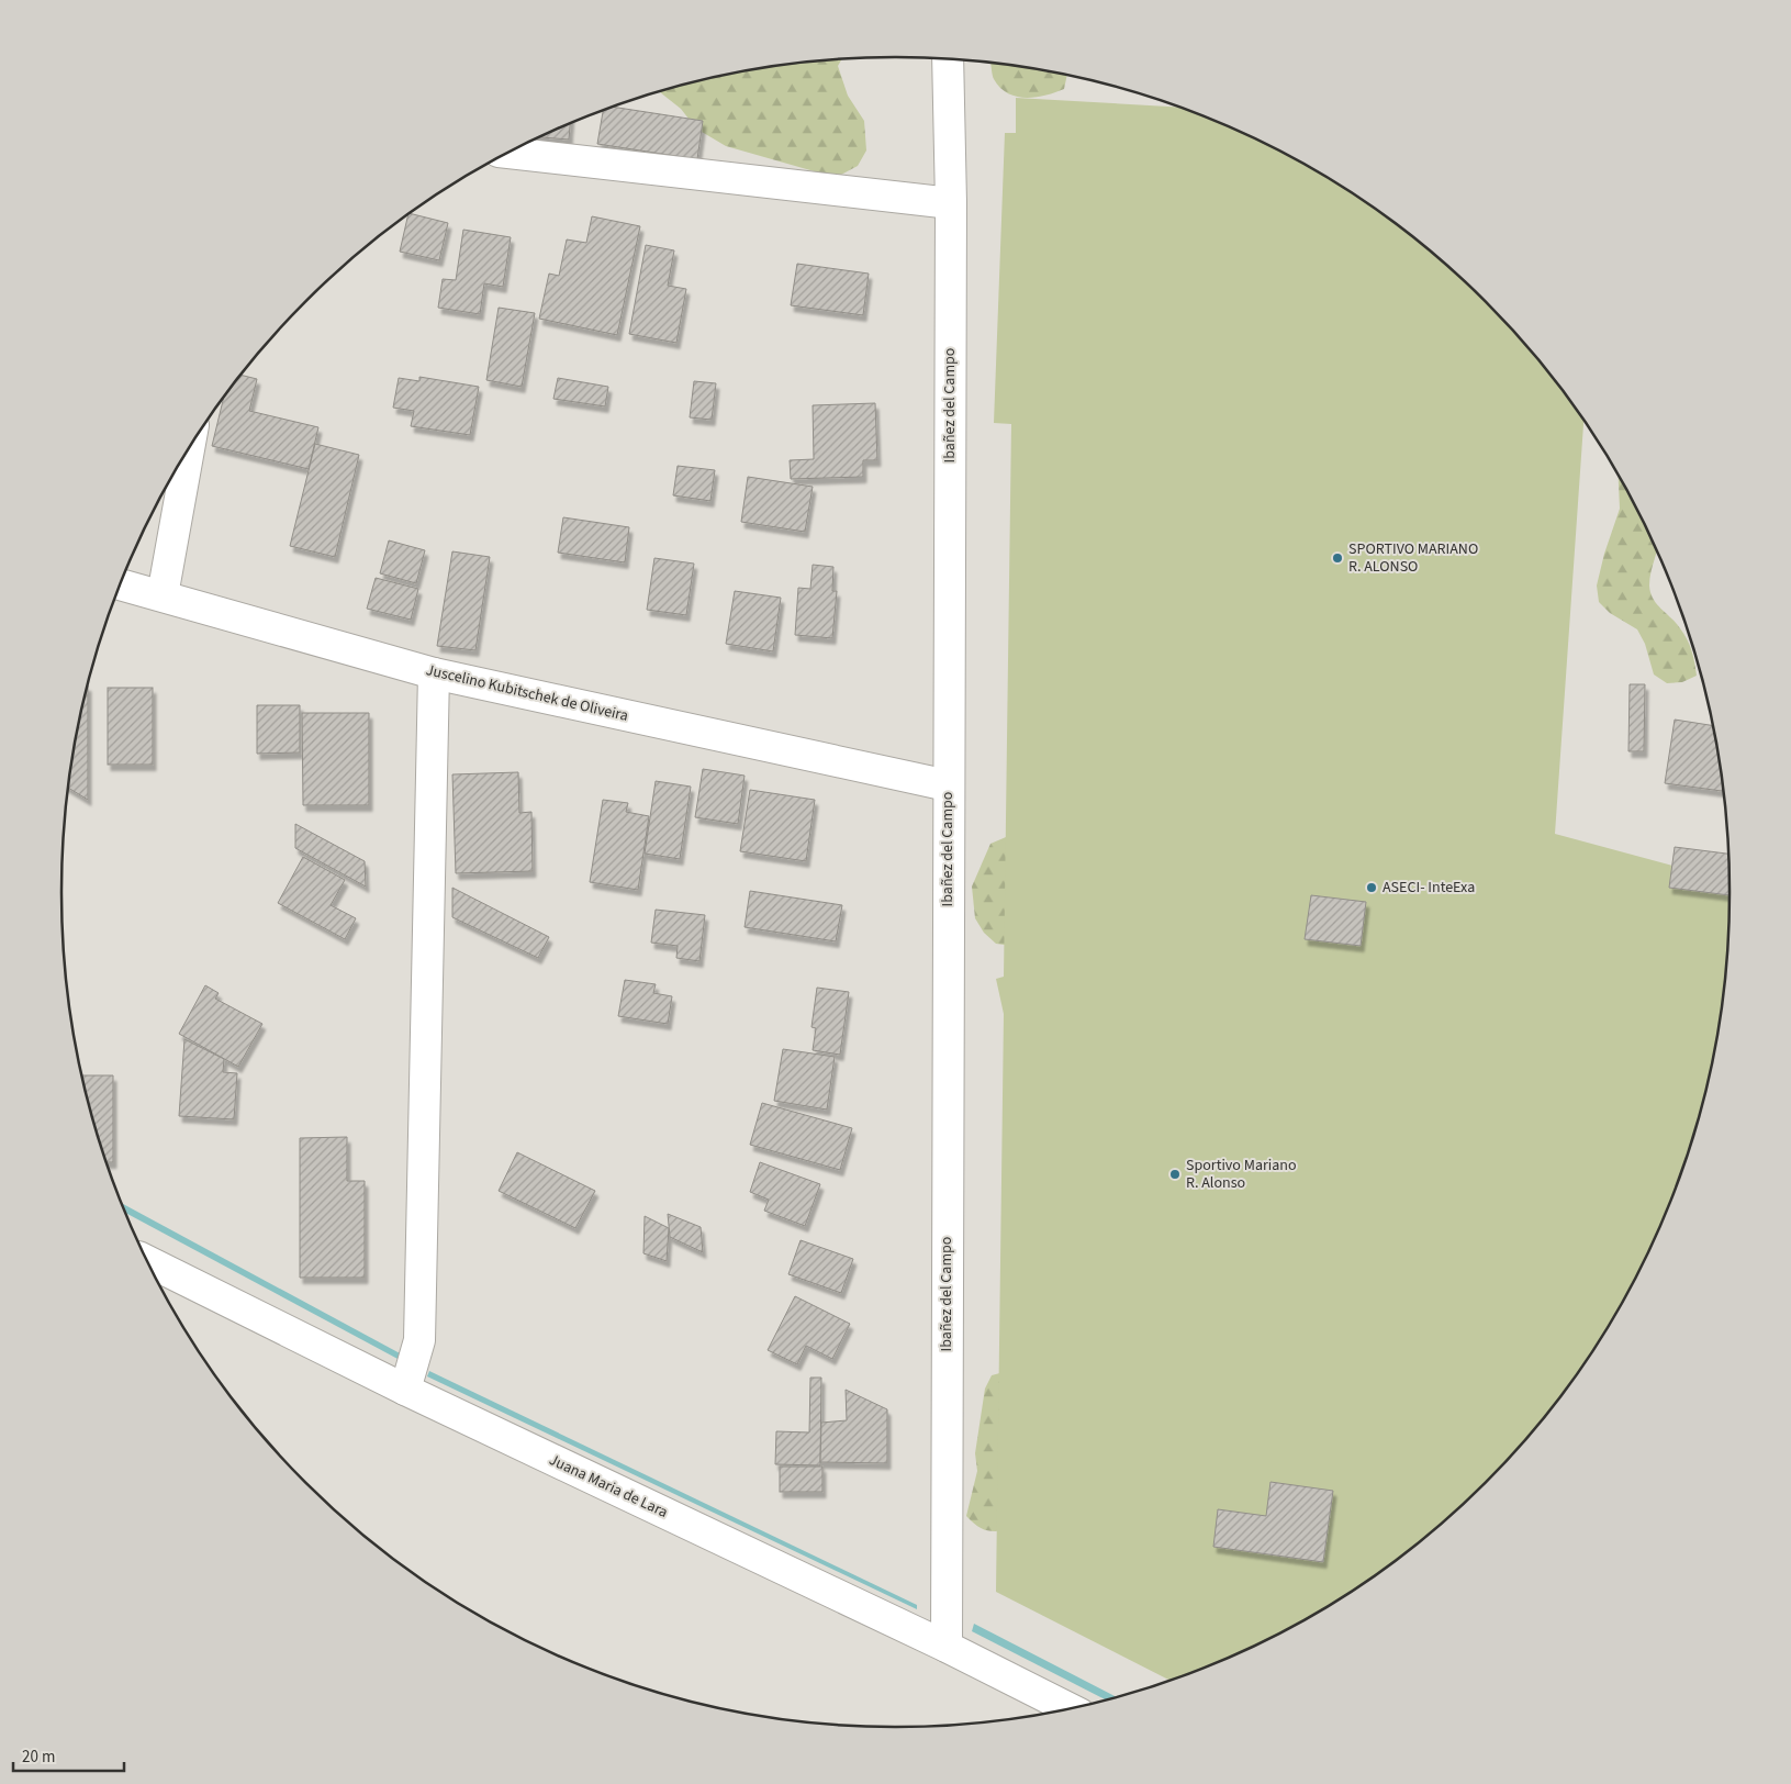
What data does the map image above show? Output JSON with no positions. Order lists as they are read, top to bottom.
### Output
{
  "streets": {
    "street": ["Ibañez del Campo", "Juscelino Kubitschek de Oliveira", "Juana Maria de Lara"]
  },
  "crossings": [
    ["Ibañez del Campo", "Juscelino Kubitschek de Oliveira"],
    ["Ibañez del Campo", "Juana Maria de Lara"]
  ],
  "places": ["SPORTIVO MARIANO R. ALONSO", "ASECI- InteExa", "Sportivo Mariano R. Alonso"],
  "scale_bar": "20 m"
}
